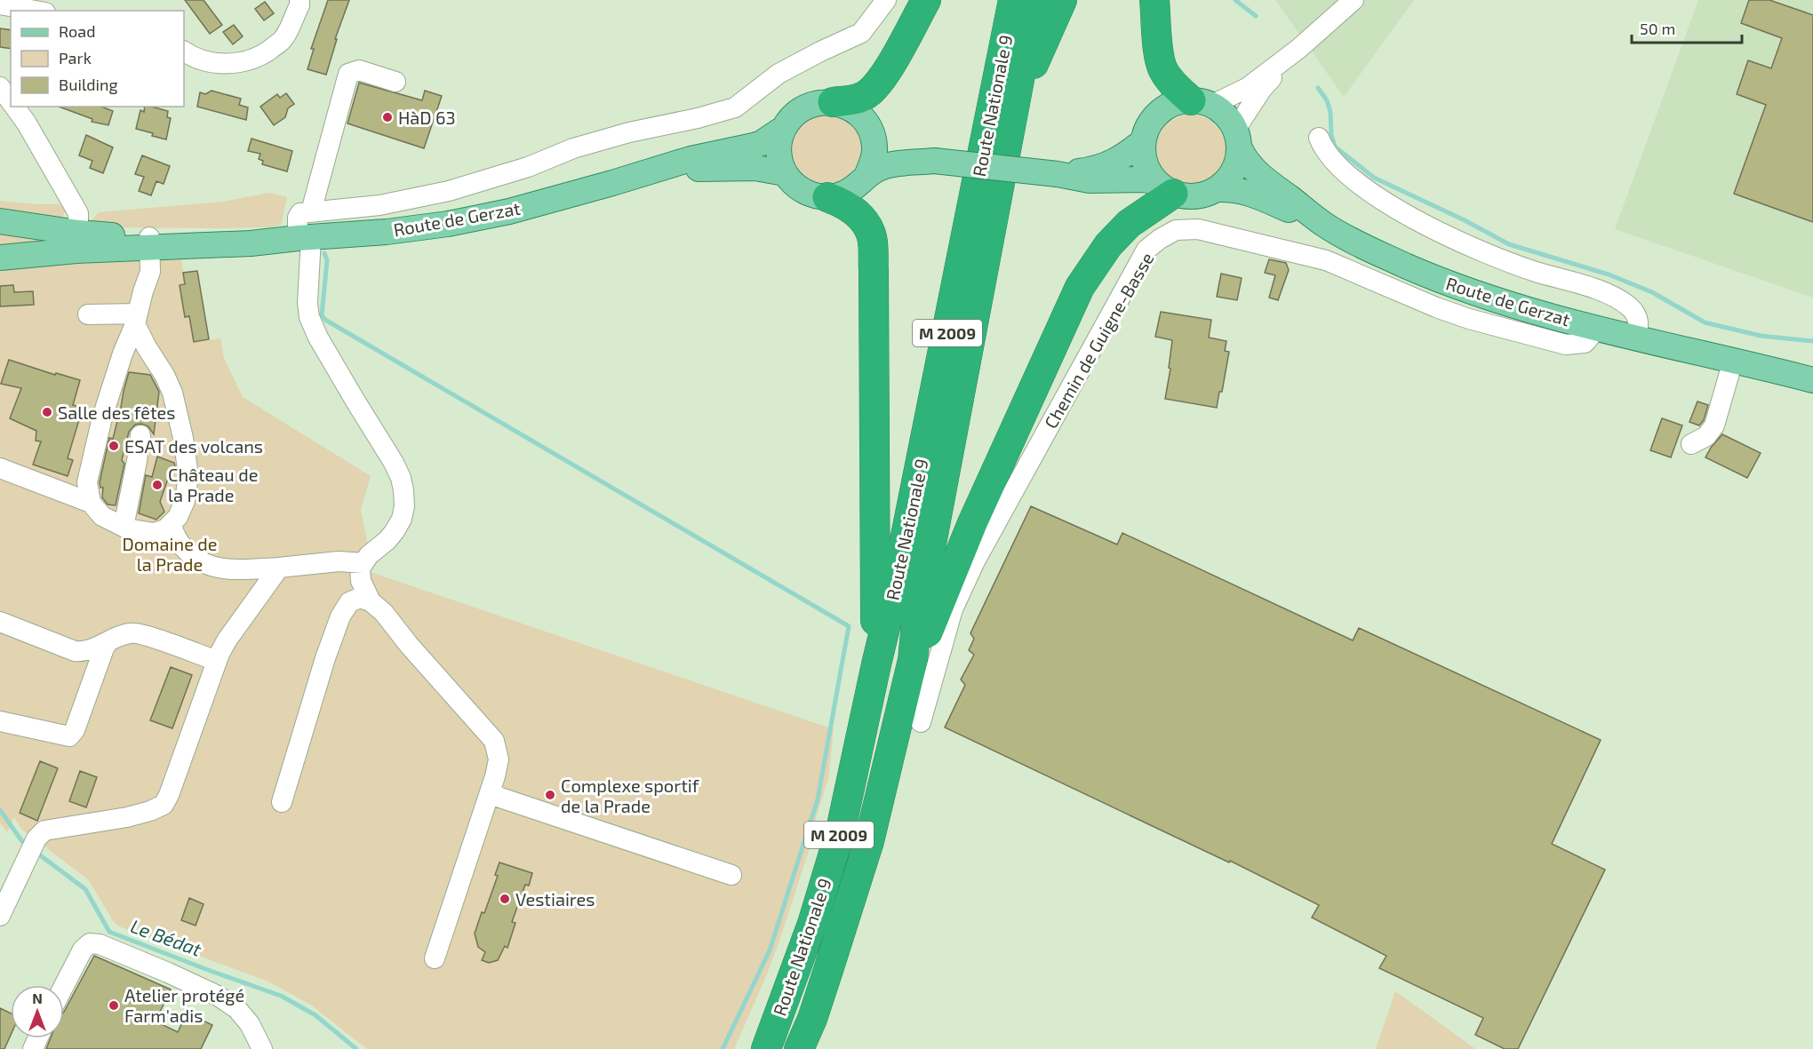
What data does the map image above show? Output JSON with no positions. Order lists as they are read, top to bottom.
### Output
{
  "streets": {
    "highway": ["Route Nationale 9", "M 2009"],
    "main road": ["Route de Gerzat"],
    "street": ["Chemin de Guigne-Basse"]
  },
  "crossings": [
    ["Route de Gerzat", "Chemin de Guigne-Basse"]
  ],
  "water": ["Le Bédat"],
  "parks": ["Domaine de la Prade"],
  "places": [
    "HàD 63",
    "Salle des fêtes",
    "ESAT des volcans",
    "Château de la Prade",
    "Complexe sportif de la Prade",
    "Vestiaires",
    "Atelier protégé Farm'adis"
  ],
  "legend": ["Road", "Park", "Building"],
  "scale_bar": "50 m",
  "north": "top"
}
